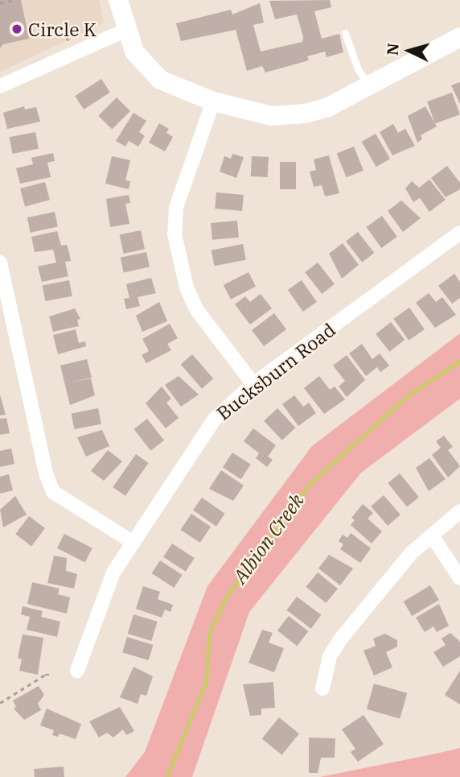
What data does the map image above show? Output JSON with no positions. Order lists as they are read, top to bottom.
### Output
{
  "streets": {
    "street": ["Bucksburn Road"]
  },
  "water": ["Albion Creek"],
  "places": ["Circle K"],
  "north": "left"
}
